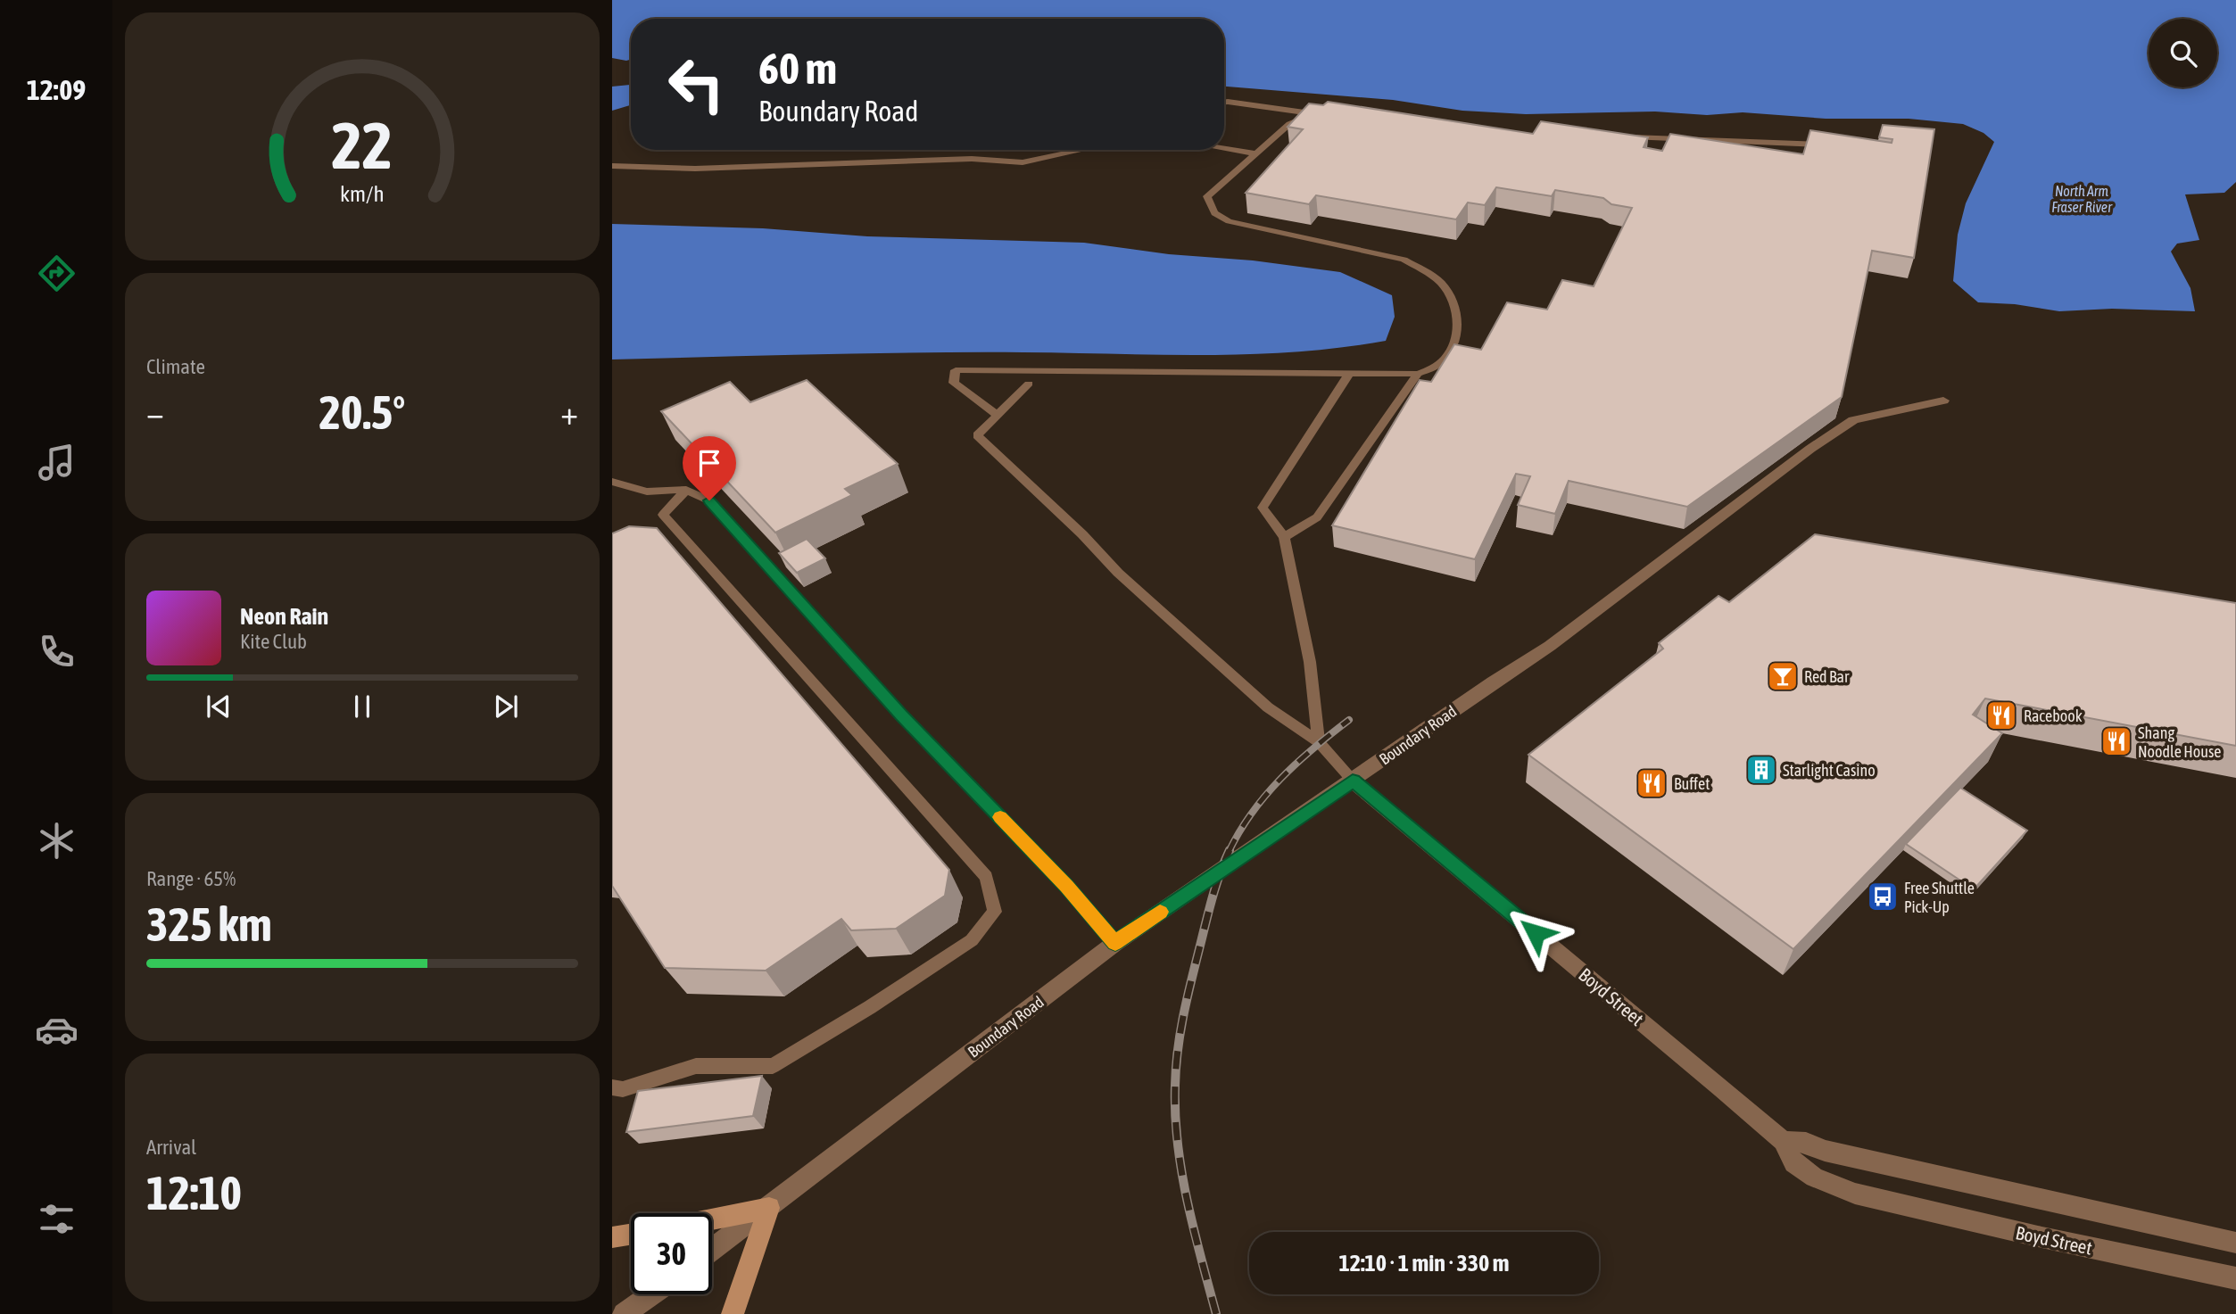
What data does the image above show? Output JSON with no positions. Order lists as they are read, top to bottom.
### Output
{
  "streets": {
    "street": ["Boundary Road", "Boyd Street"]
  },
  "crossings": [
    ["Boundary Road", "Boyd Street"]
  ],
  "water": ["North Arm Fraser River"],
  "places": {
    "bar": ["Red Bar"],
    "restaurant": ["Racebook", "Shang Noodle House", "Buffet"],
    "building": ["Starlight Casino"],
    "bus stop": ["Free Shuttle Pick-Up"]
  },
  "page": {
    "tabs": "12:09",
    "turn": ["60 m", "Boundary Road"],
    "tile": [
      "Climate",
      ["Range · 65%", "325 km"],
      ["Arrival", "12:10"]
    ],
    "heat": ["−", "20.5°", "+"],
    "song": ["Neon Rain", "Kite Club"],
    "limit": "30",
    "trip": "12:10 · 1 min · 330 m",
    "gauge": ["22", "km/h"]
  }
}
